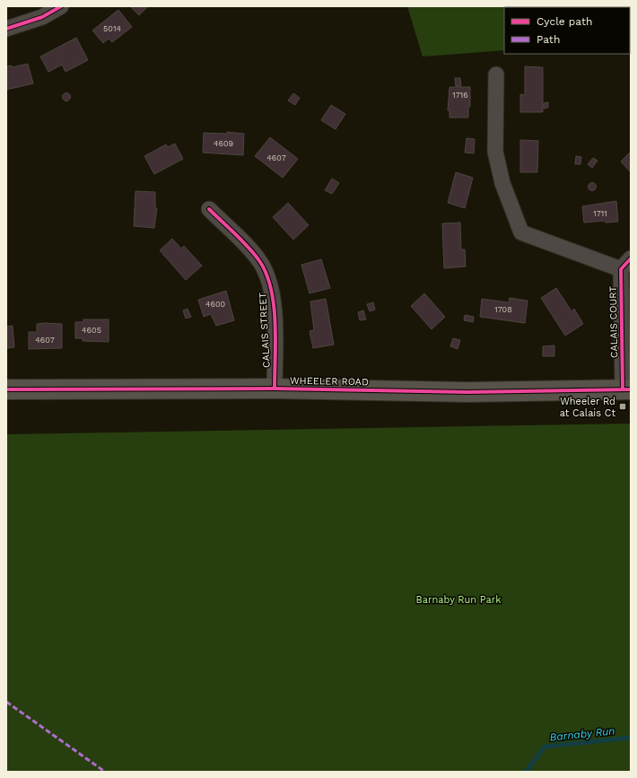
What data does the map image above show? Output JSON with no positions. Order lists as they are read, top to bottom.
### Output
{
  "streets": {
    "main road": ["WHEELER ROAD"],
    "street": ["CALAIS COURT", "CALAIS STREET"]
  },
  "crossings": [
    ["CALAIS COURT", "WHEELER ROAD"],
    ["CALAIS STREET", "WHEELER ROAD"]
  ],
  "water": ["Barnaby Run"],
  "parks": ["Barnaby Run Park"],
  "places": {
    "transit": ["Wheeler Rd at Calais Ct"]
  },
  "house_numbers": [
    "5014",
    "1716",
    "4609",
    "4607",
    "1711",
    "4600",
    "1708",
    "4605",
    "4607"
  ],
  "legend": ["Cycle path", "Path"]
}
